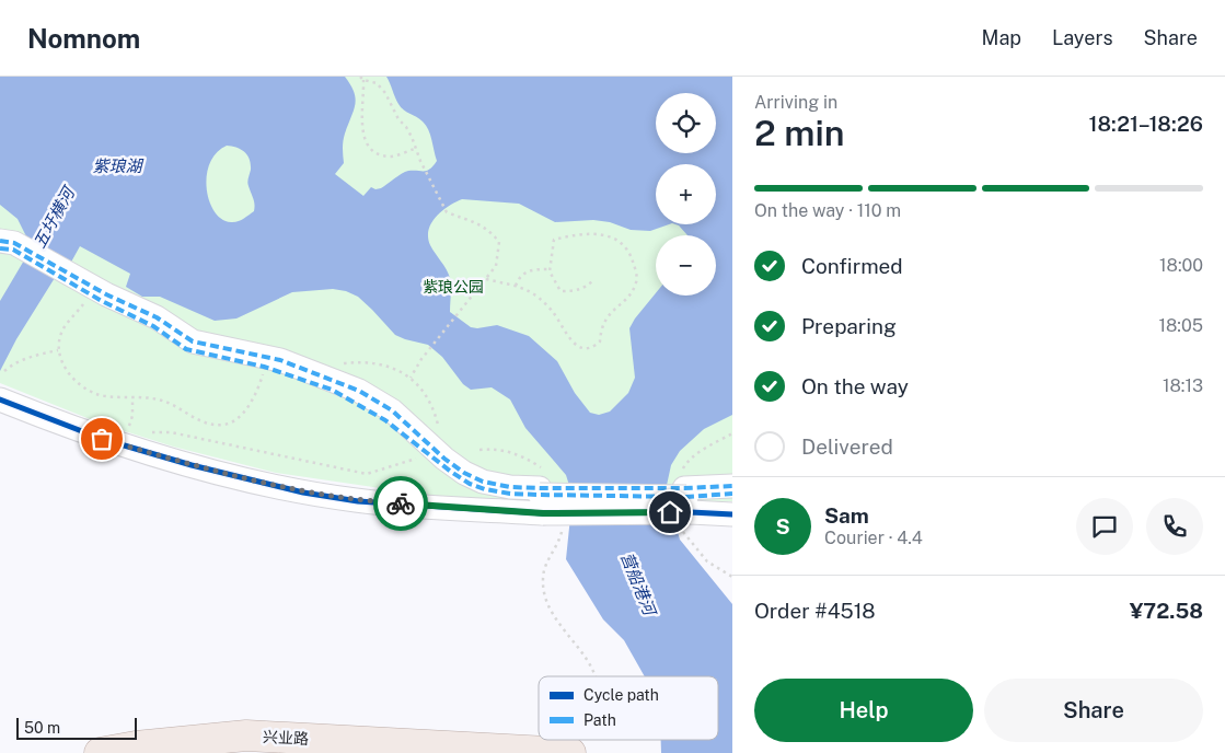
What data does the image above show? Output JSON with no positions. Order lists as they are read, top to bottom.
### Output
{
  "streets": {
    "main road": ["兴业路"]
  },
  "water": ["紫琅湖", "五圩横河", "营船港河"],
  "parks": ["紫琅公园"],
  "legend": ["Cycle path", "Path"],
  "scale_bar": "50 m",
  "page": {
    "header": "Nomnom",
    "nav": ["Map", "Layers", "Share"],
    "heading": ["2 min", "Arriving in", "18:21–18:26"],
    "panel": [
      "Sam",
      "Courier · 4.4",
      "Order #4518",
      "¥72.58"
    ],
    "map_buttons": ["+", "−"],
    "bar": "On the way · 110 m",
    "list": [
      ["Confirmed", "18:00"],
      ["Preparing", "18:05"],
      ["On the way", "18:13"],
      "Delivered"
    ],
    "round": "S",
    "buttons": ["Help", "Share"],
    "scale": "50 m"
  }
}
